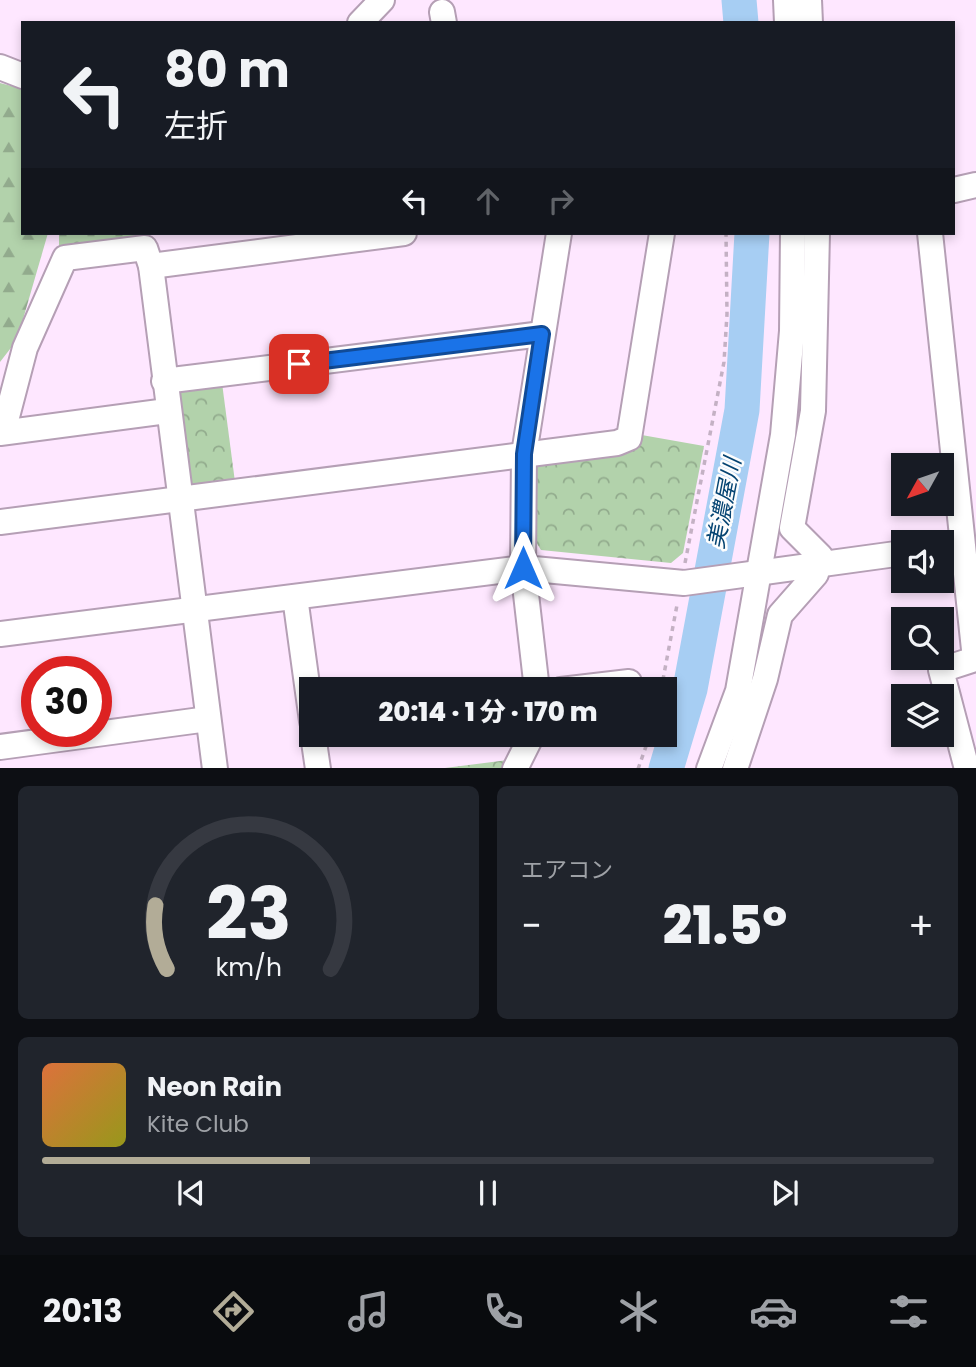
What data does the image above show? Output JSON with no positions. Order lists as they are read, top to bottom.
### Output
{
  "water": ["美濃屋川"],
  "north": "bottom left",
  "page": {
    "turn": ["80 m", "左折"],
    "limit": "30",
    "trip": "20:14 · 1 分 · 170 m",
    "tile": "エアコン",
    "heat": ["−", "21.5°", "+"],
    "song": ["Neon Rain", "Kite Club"],
    "tabs": "20:13",
    "gauge": ["23", "km/h"]
  }
}
